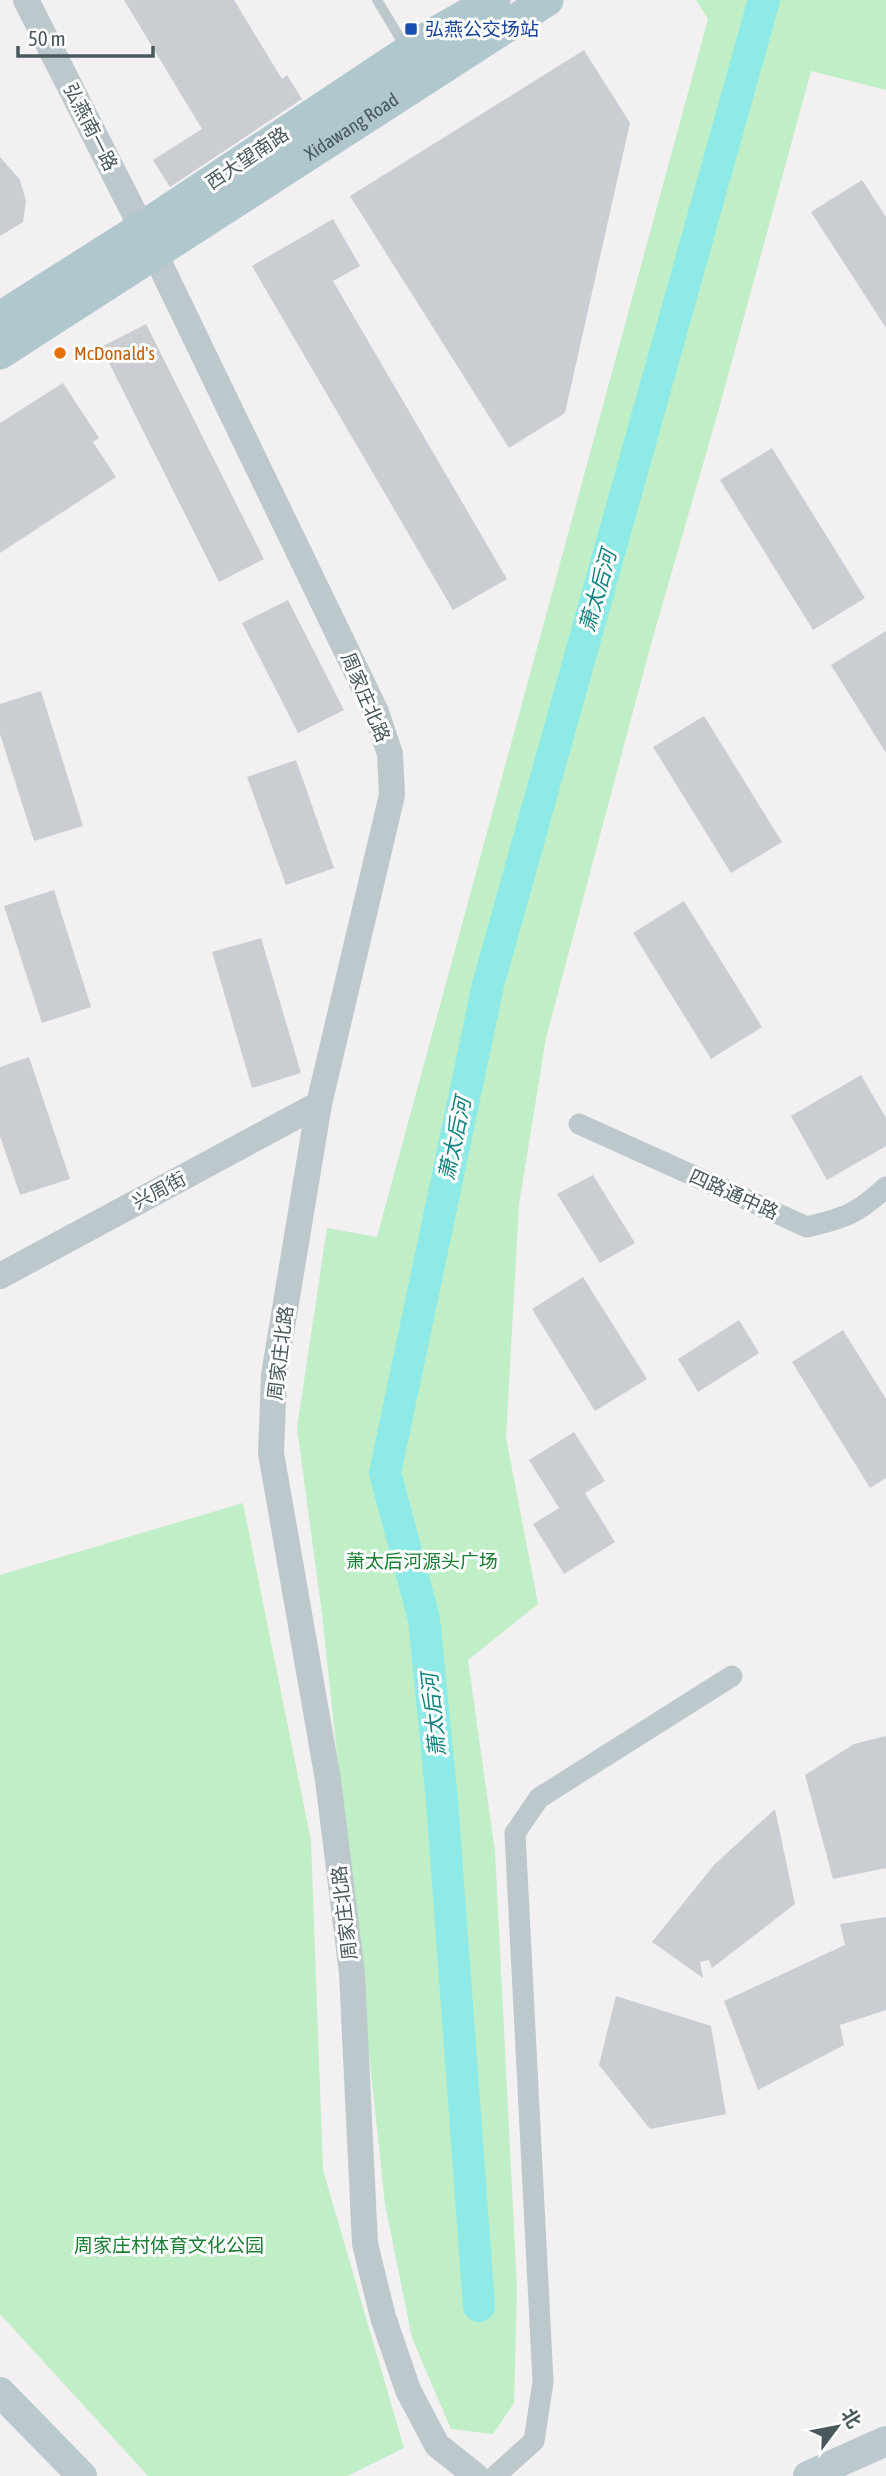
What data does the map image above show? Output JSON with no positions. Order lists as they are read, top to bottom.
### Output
{
  "streets": {
    "main road": ["Xidawang Road"],
    "street": [
      "弘燕南一路",
      "周家庄北路",
      "兴周街",
      "四路通中路"
    ]
  },
  "crossings": [
    ["弘燕南一路", "Xidawang Road"],
    ["弘燕南一路", "周家庄北路"],
    ["Xidawang Road", "周家庄北路"],
    ["周家庄北路", "兴周街"]
  ],
  "water": ["萧太后河"],
  "parks": ["萧太后河源头广场", "周家庄村体育文化公园"],
  "places": {
    "transit": ["弘燕公交场站"],
    "other": ["McDonald's"]
  },
  "scale_bar": "50 m",
  "north": "top right"
}
